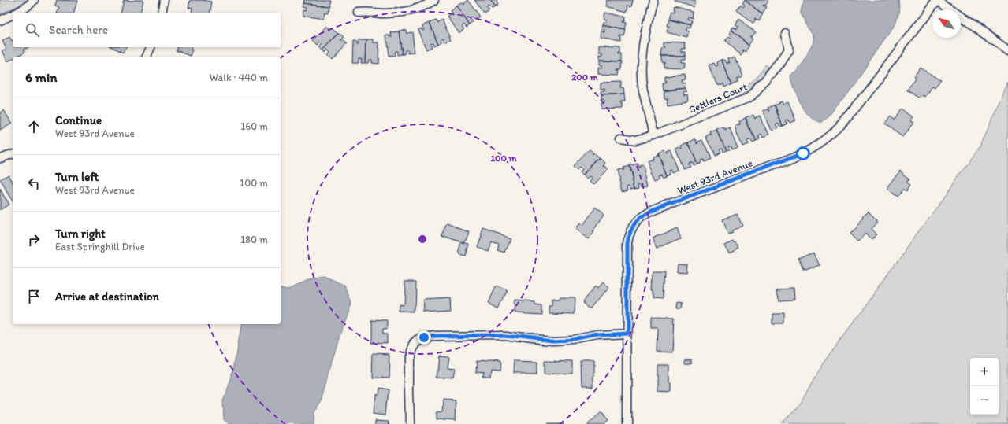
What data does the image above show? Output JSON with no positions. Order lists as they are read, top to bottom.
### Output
{
  "streets": {
    "street": ["Settlers Court", "West 93rd Avenue"]
  },
  "north": "top left",
  "page": {
    "search": "Search here",
    "heading": ["6 min", "Walk · 440 m"],
    "list": [
      ["Continue", "West 93rd Avenue", "160 m"],
      ["Turn left", "West 93rd Avenue", "100 m"],
      ["Turn right", "East Springhill Drive", "180 m"],
      "Arrive at destination"
    ],
    "map_buttons": ["+", "−"]
  },
  "rings": ["200 m", "100 m"]
}
